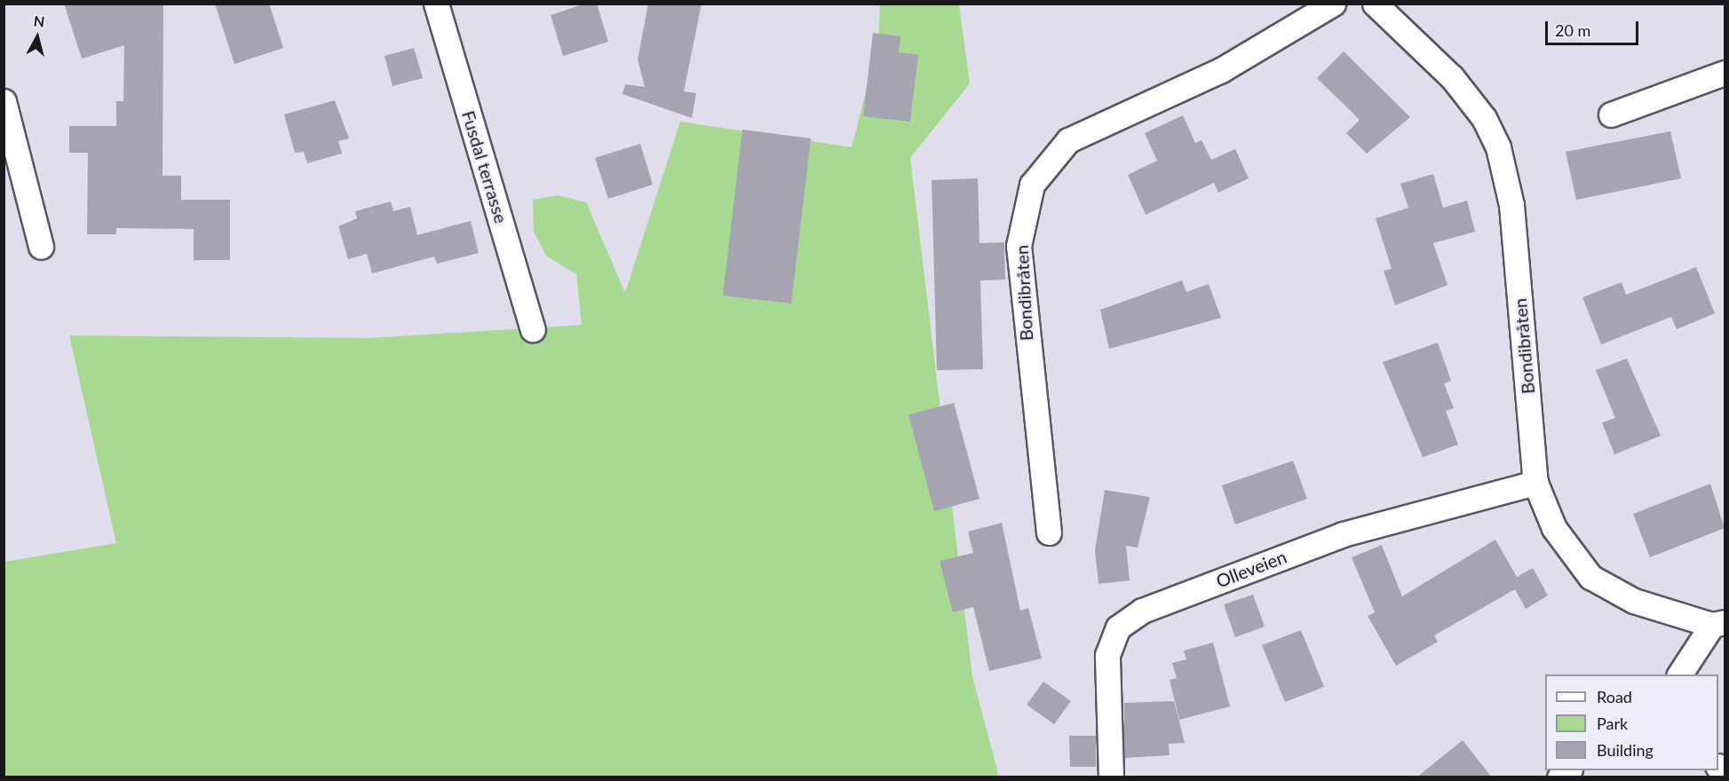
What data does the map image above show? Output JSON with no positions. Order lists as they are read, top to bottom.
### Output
{
  "streets": {
    "street": ["Fusdal terrasse", "Bondibråten", "Olleveien"]
  },
  "crossings": [
    ["Bondibråten", "Olleveien"]
  ],
  "legend": ["Road", "Park", "Building"],
  "scale_bar": "20 m",
  "north": "top"
}
